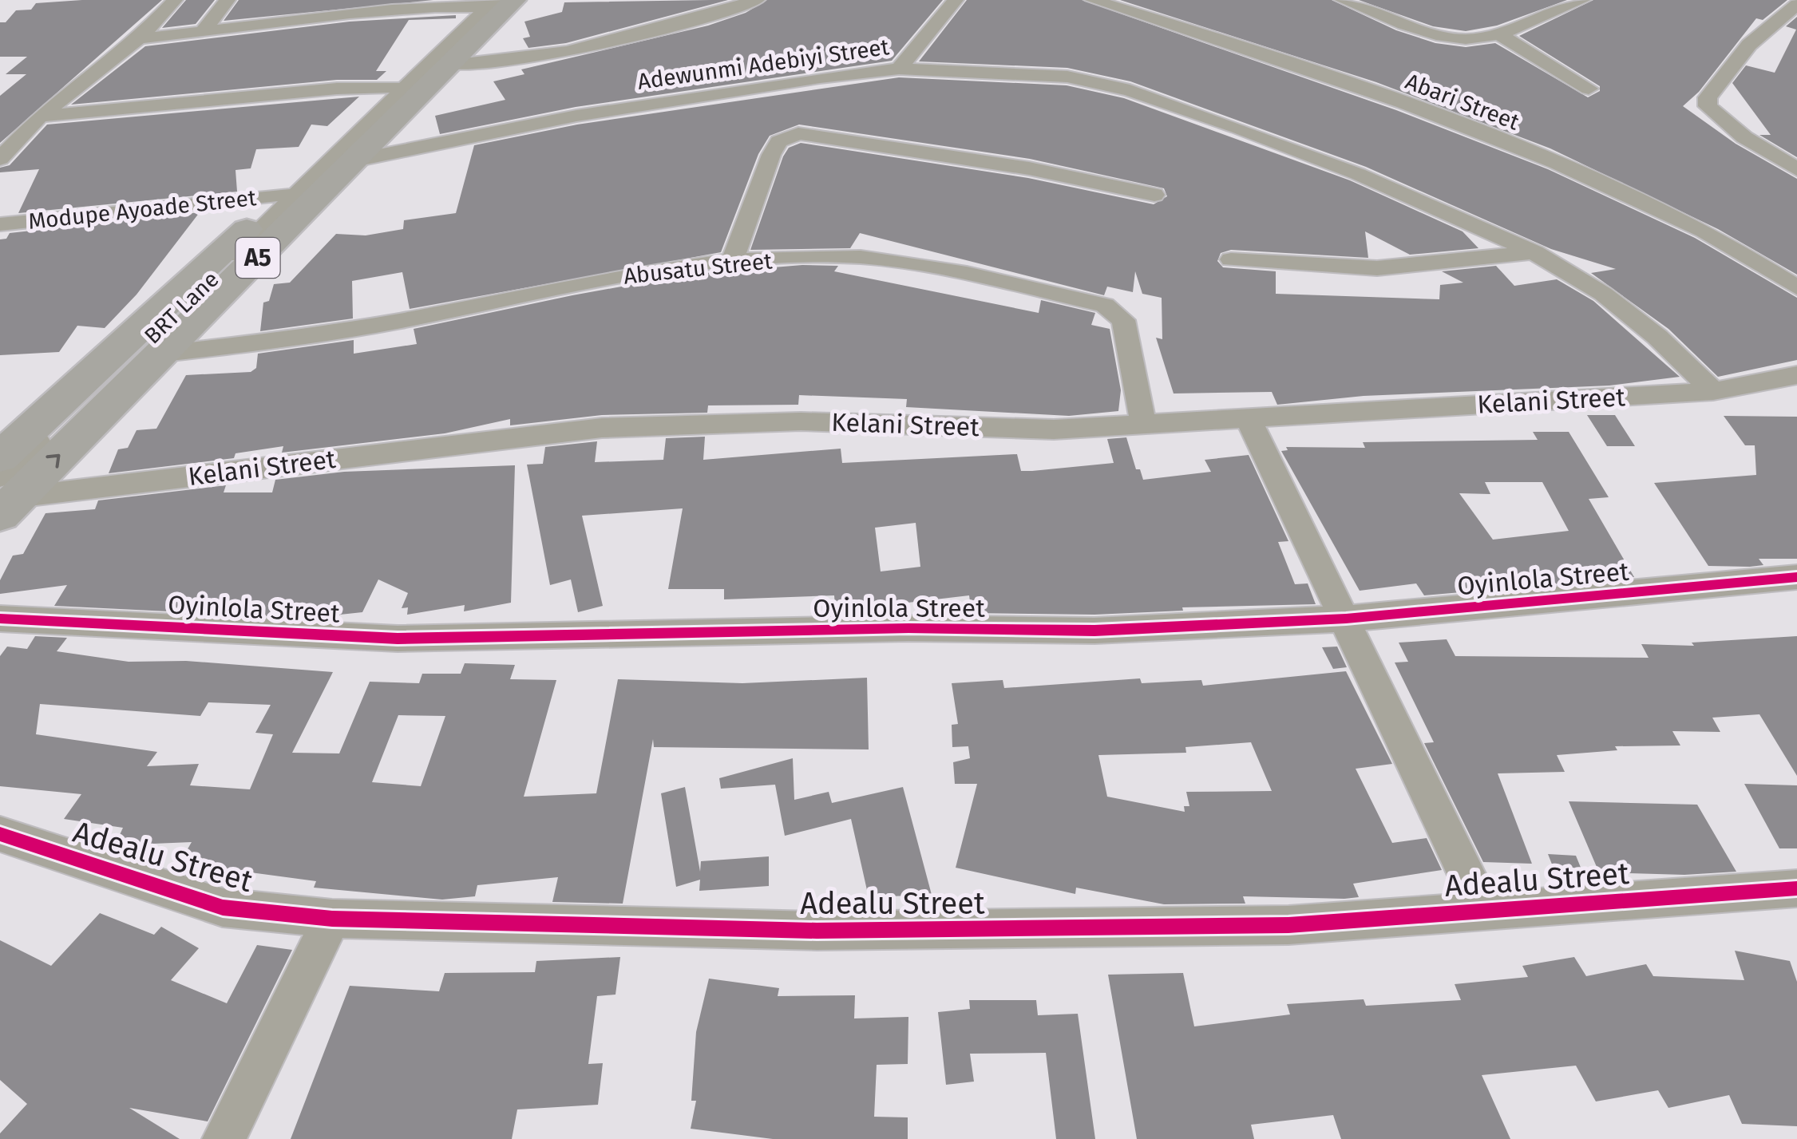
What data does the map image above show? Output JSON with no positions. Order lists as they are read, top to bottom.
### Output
{
  "streets": {
    "highway": ["A5"],
    "street": [
      "Adewunmi Adebiyi Street",
      "Abari Street",
      "Modupe Ayoade Street",
      "Abusatu Street",
      "BRT Lane",
      "Kelani Street",
      "Oyinlola Street",
      "Adealu Street"
    ]
  },
  "crossings": [
    ["Adewunmi Adebiyi Street", "A5"],
    ["Adewunmi Adebiyi Street", "Kelani Street"],
    ["Modupe Ayoade Street", "A5"],
    ["A5", "Abusatu Street"],
    ["A5", "BRT Lane"],
    ["A5", "Kelani Street"],
    ["Abusatu Street", "Kelani Street"],
    ["BRT Lane", "Kelani Street"]
  ]
}
